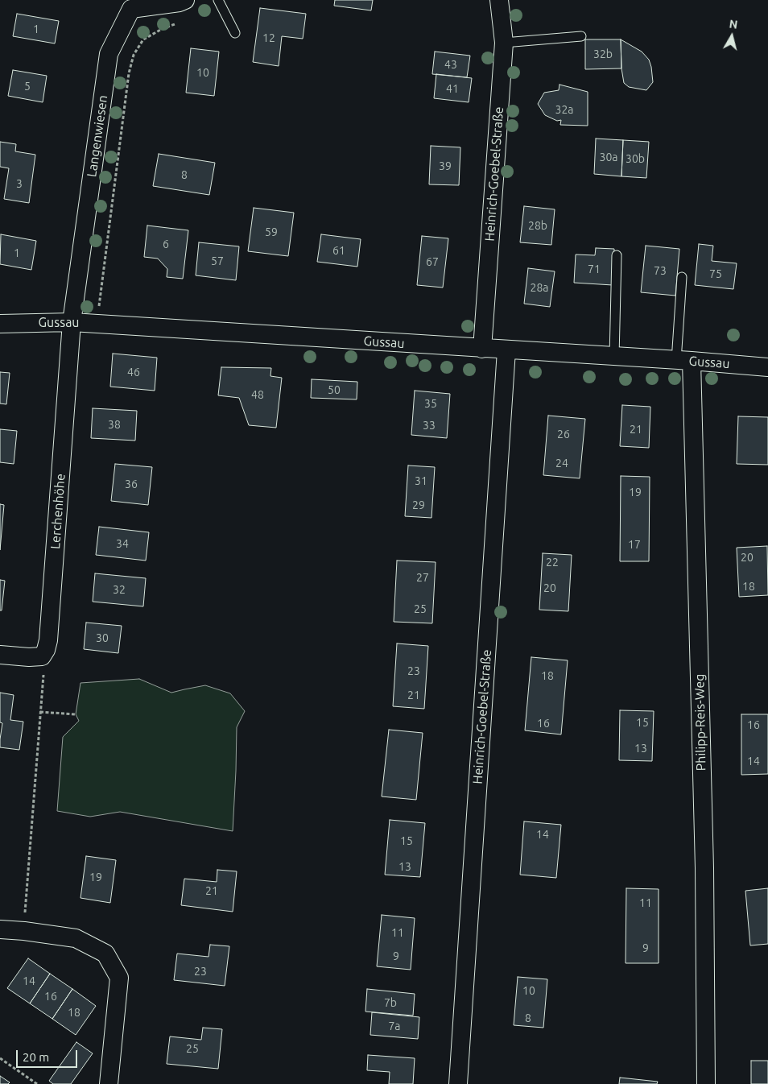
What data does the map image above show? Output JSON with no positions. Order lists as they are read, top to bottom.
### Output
{
  "streets": {
    "street": [
      "Langenwiesen",
      "Heinrich-Goebel-Straße",
      "Gussau",
      "Lerchenhöhe",
      "Philipp-Reis-Weg"
    ]
  },
  "crossings": [
    ["Langenwiesen", "Gussau"],
    ["Langenwiesen", "Lerchenhöhe"],
    ["Heinrich-Goebel-Straße", "Gussau"],
    ["Gussau", "Lerchenhöhe"],
    ["Gussau", "Philipp-Reis-Weg"]
  ],
  "house_numbers": [
    "1",
    "12",
    "32b",
    "43",
    "10",
    "5",
    "41",
    "32a",
    "30a",
    "30b",
    "39",
    "8",
    "3",
    "28b",
    "59",
    "6",
    "61",
    "1",
    "57",
    "67",
    "71",
    "73",
    "75",
    "28a",
    "46",
    "50",
    "48",
    "35",
    "38",
    "33",
    "21",
    "26",
    "24",
    "31",
    "36",
    "19",
    "29",
    "34",
    "17",
    "20",
    "22",
    "27",
    "18",
    "20",
    "32",
    "25",
    "30",
    "23",
    "18",
    "21",
    "15",
    "16",
    "16",
    "13",
    "14",
    "14",
    "15",
    "13",
    "19",
    "21",
    "11",
    "11",
    "9",
    "9",
    "23",
    "14",
    "10",
    "16",
    "7b",
    "18",
    "8",
    "7a",
    "25"
  ],
  "scale_bar": "20 m",
  "north": "top"
}
